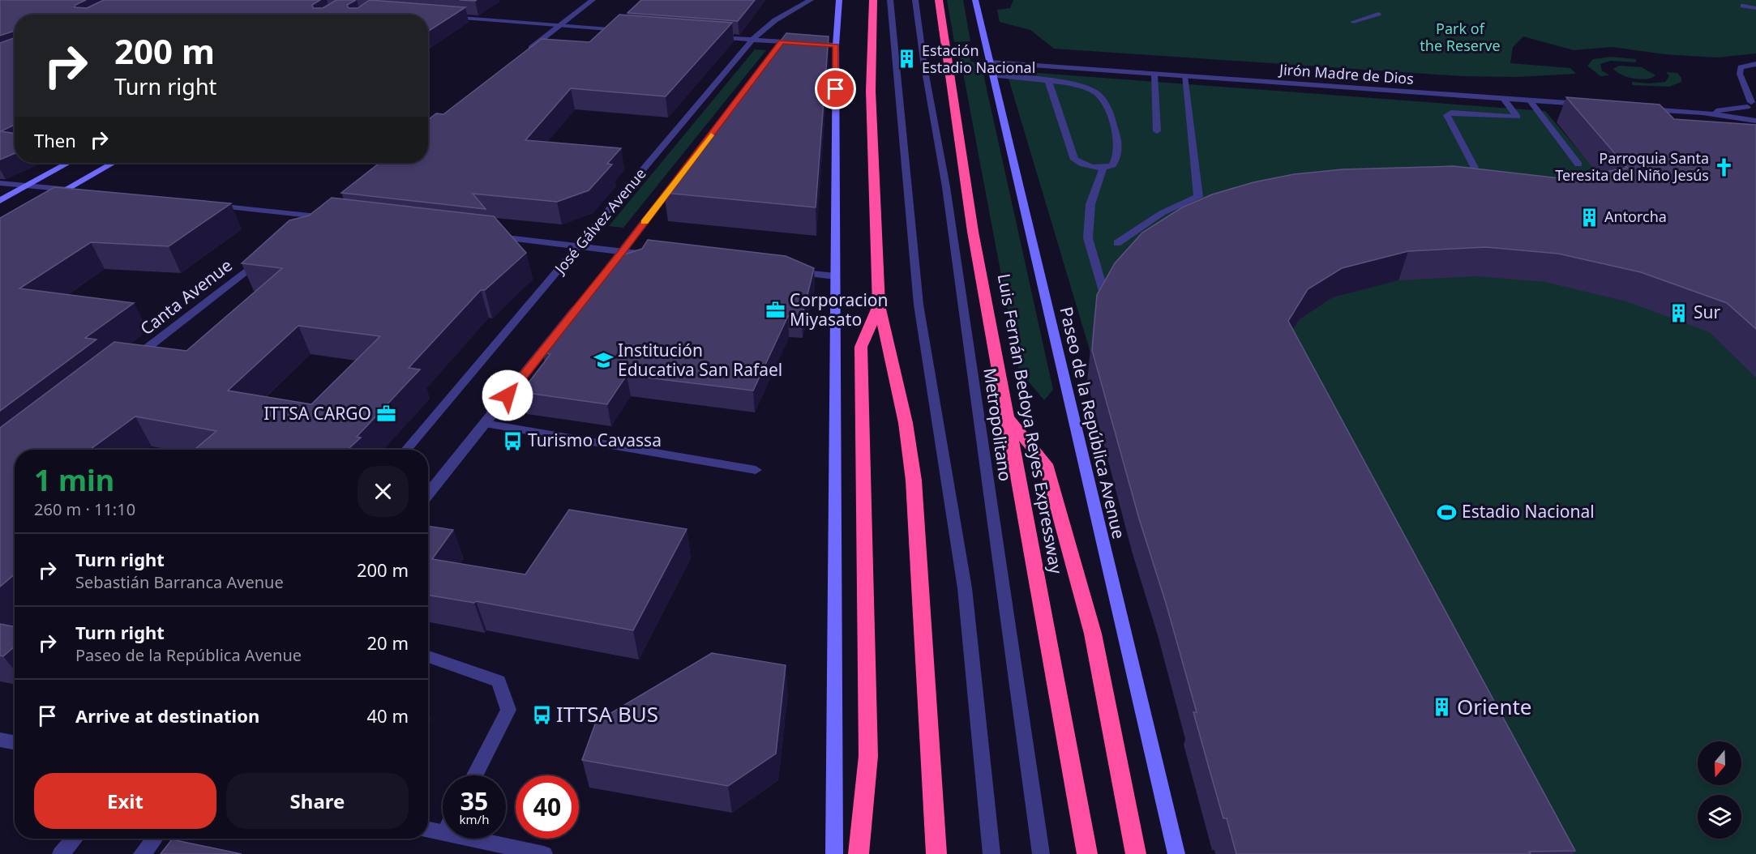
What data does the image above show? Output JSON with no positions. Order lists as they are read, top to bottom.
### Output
{
  "streets": {
    "highway": ["Luis Fernán Bedoya Reyes Expressway"],
    "main road": ["Paseo de la República Avenue"],
    "street": [
      "Jirón Madre de Dios",
      "José Gálvez Avenue",
      "Canta Avenue",
      "Metropolitano"
    ]
  },
  "crossings": [
    ["Jirón Madre de Dios", "Paseo de la República Avenue"]
  ],
  "parks": ["Park of the Reserve"],
  "places": {
    "building": [
      "Estación Estadio Nacional",
      "Antorcha",
      "Sur",
      "Oriente"
    ],
    "church": ["Parroquia Santa Teresita del Niño Jesús"],
    "office": ["Corporacion Miyasato", "ITTSA CARGO"],
    "school or university": ["Institución Educativa San Rafael"],
    "bus stop": ["Turismo Cavassa", "ITTSA BUS"],
    "sports": ["Estadio Nacional"]
  },
  "north": "bottom",
  "page": {
    "turn": ["200 m", "Turn right"],
    "then": "Then",
    "heading": ["1 min", "260 m · 11:10"],
    "list": [
      {
        "name": "Turn right",
        "note": "Sebastián Barranca Avenue",
        "value": "200 m"
      },
      {
        "name": "Turn right",
        "note": "Paseo de la República Avenue",
        "value": "20 m"
      },
      {
        "name": "Arrive at destination",
        "value": "40 m"
      }
    ],
    "buttons": ["Exit", "Share"],
    "speed": "35 km/h",
    "limit": "40"
  }
}
